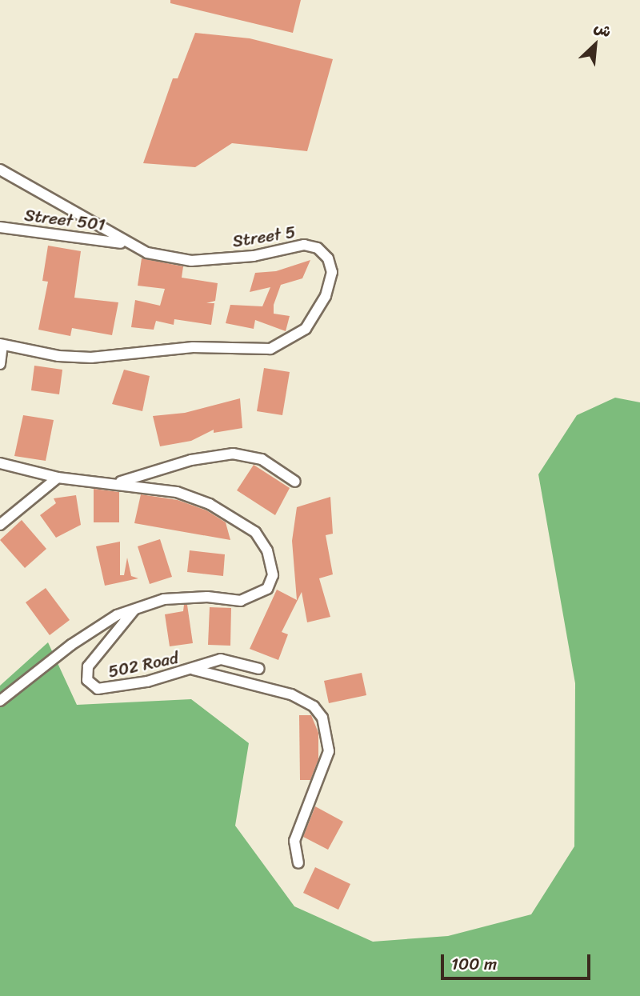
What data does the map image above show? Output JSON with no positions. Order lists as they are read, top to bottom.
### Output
{
  "streets": {
    "street": ["Street 501", "Street 5", "502 Road"]
  },
  "crossings": [
    ["Street 501", "Street 5"]
  ],
  "scale_bar": "100 m",
  "north": "top right"
}
